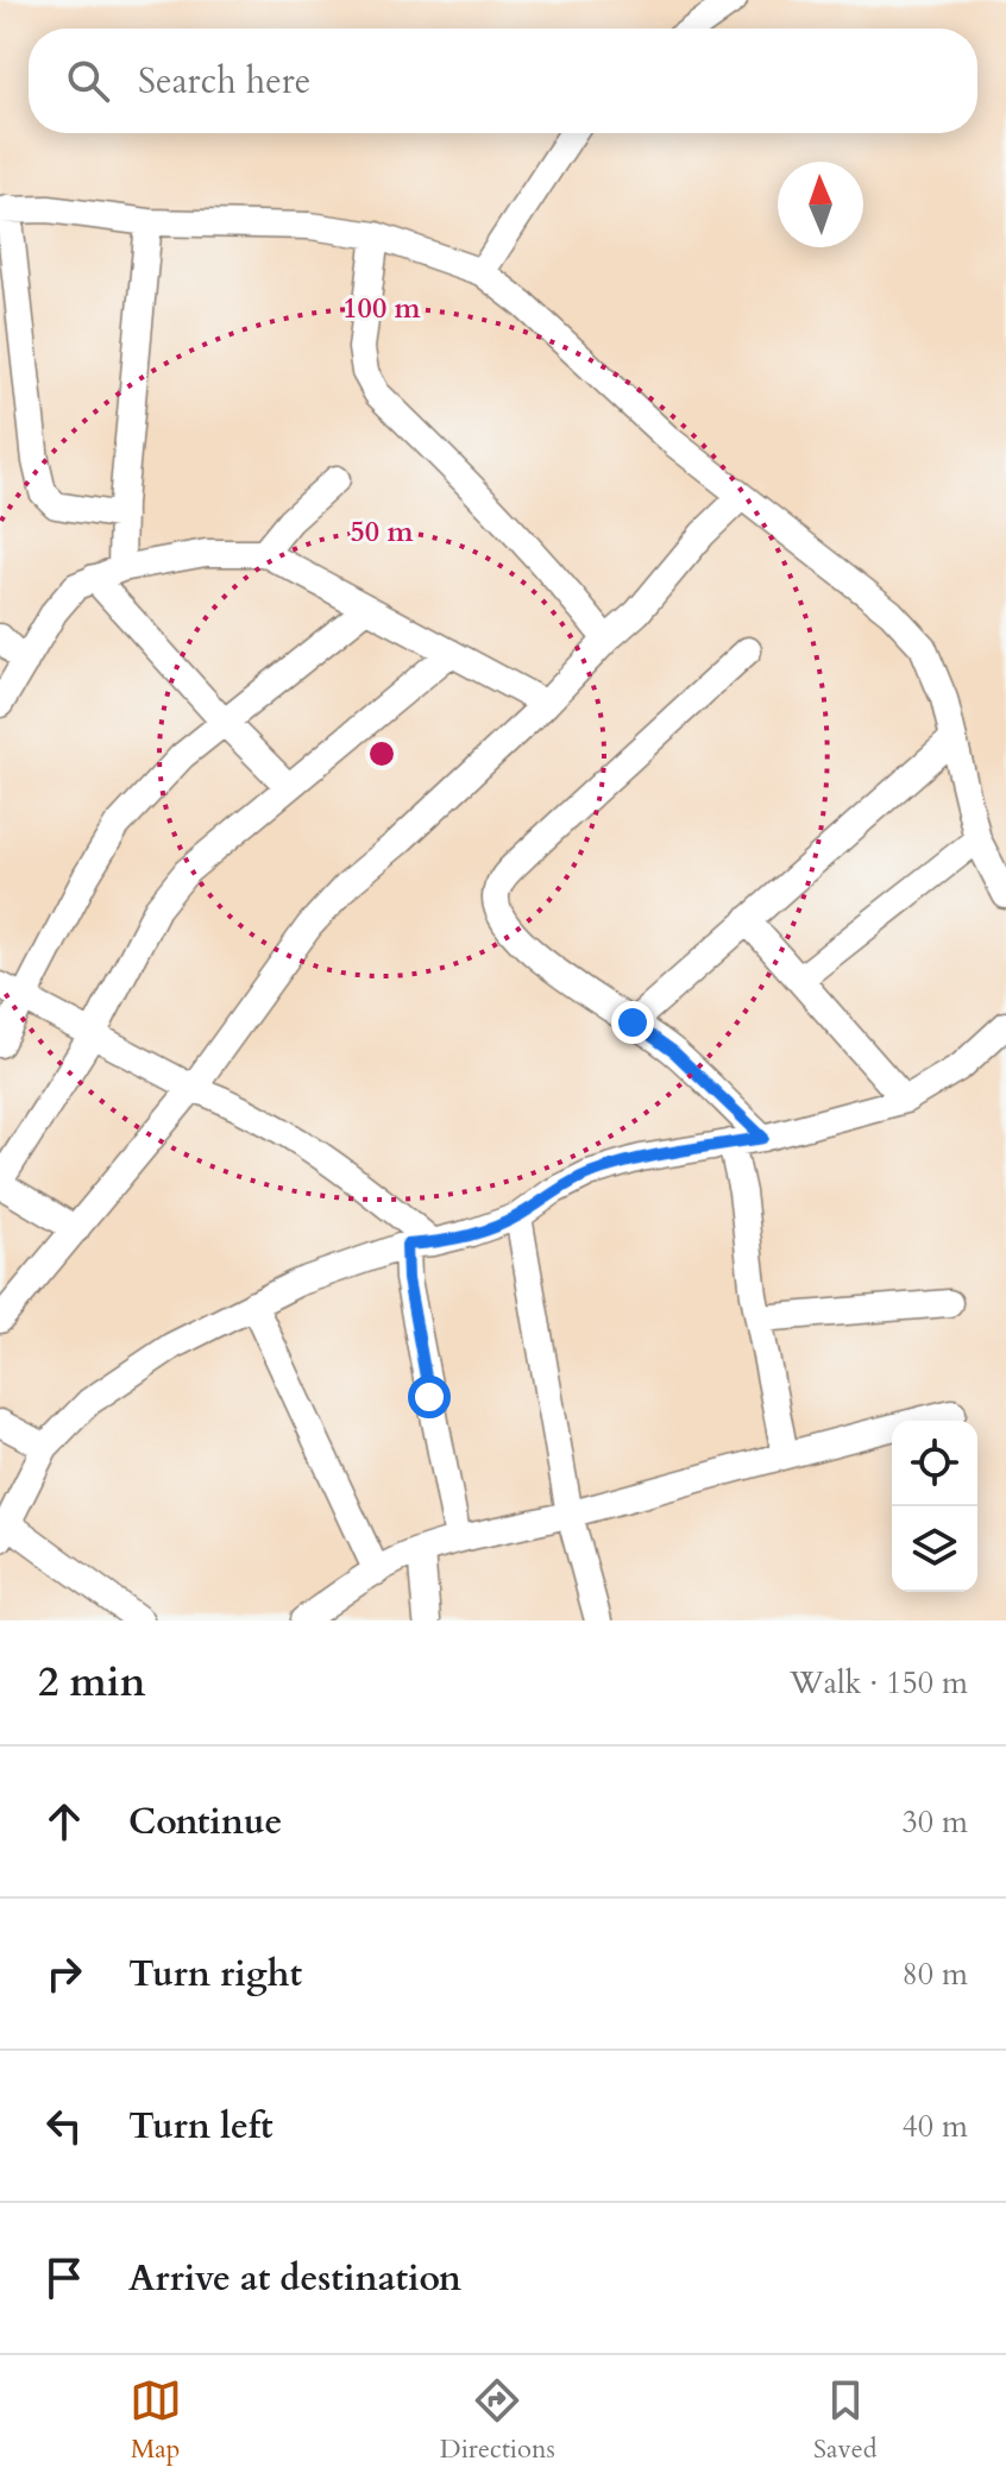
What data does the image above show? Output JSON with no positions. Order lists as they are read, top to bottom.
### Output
{
  "north": "top",
  "page": {
    "search": "Search here",
    "heading": ["2 min", "Walk · 150 m"],
    "list": [
      ["Continue", "30 m"],
      ["Turn right", "80 m"],
      ["Turn left", "40 m"],
      "Arrive at destination"
    ],
    "nav": ["Map", "Directions", "Saved"]
  },
  "rings": ["100 m", "50 m"]
}
